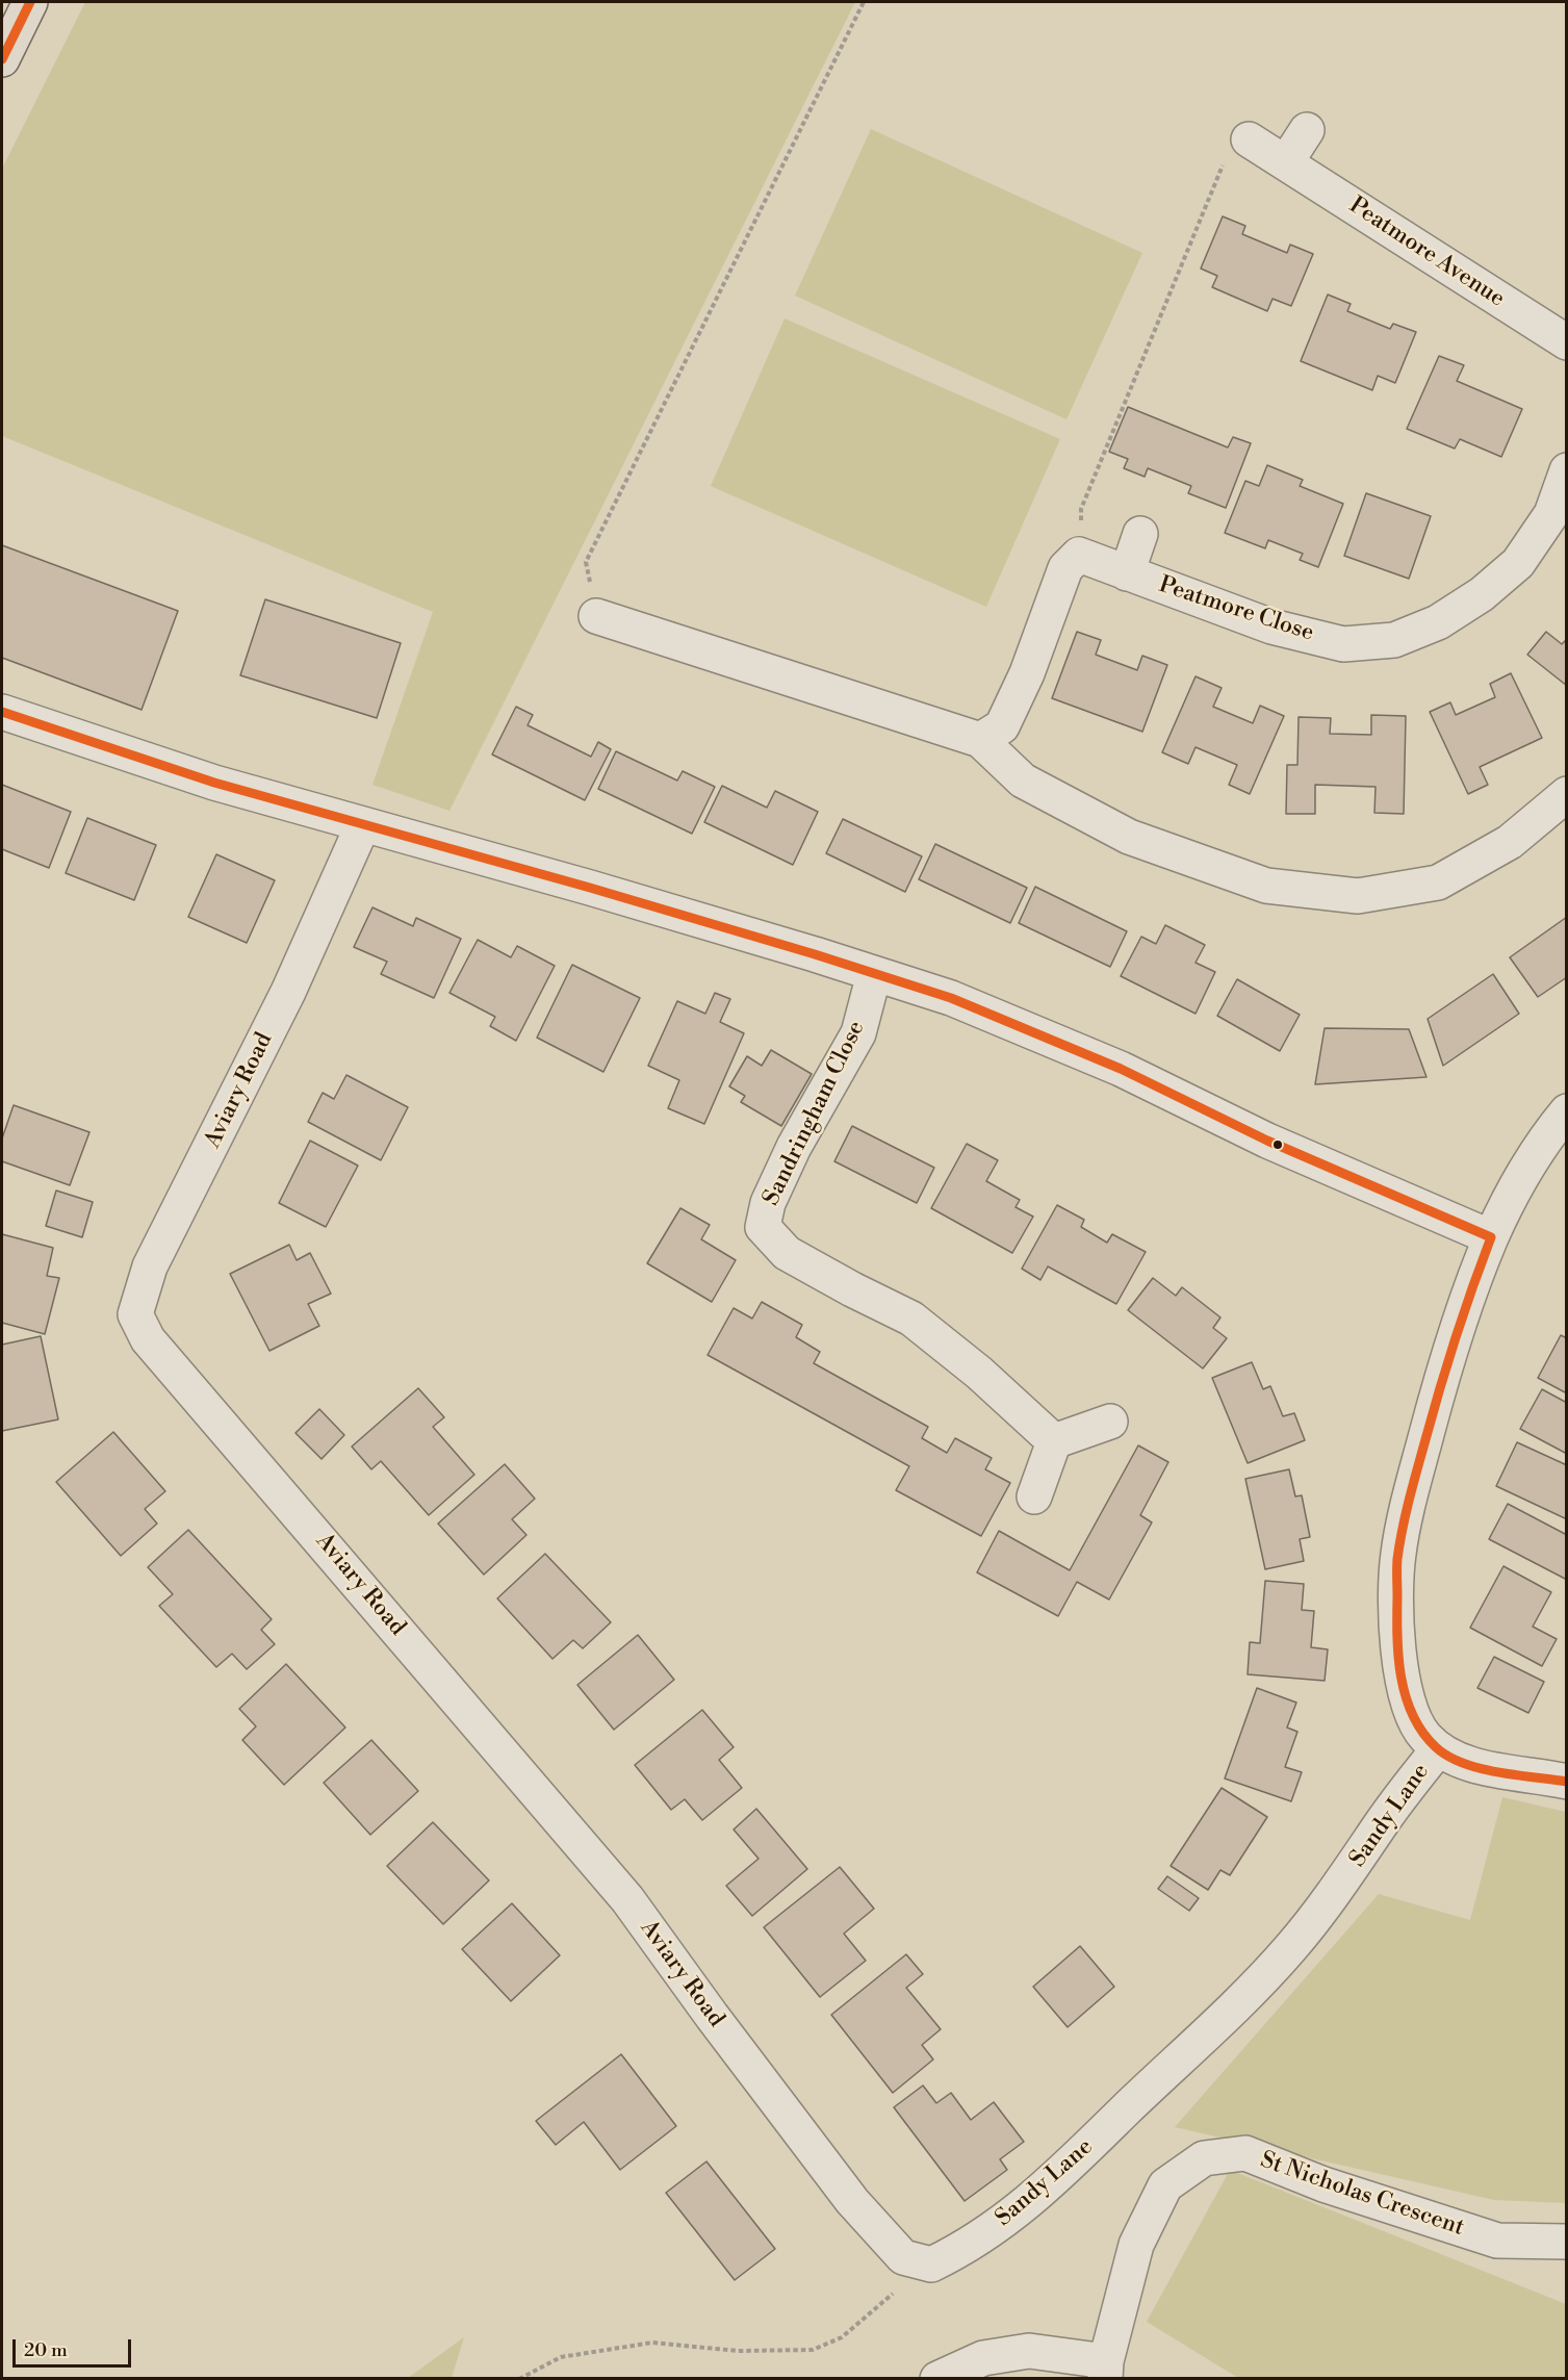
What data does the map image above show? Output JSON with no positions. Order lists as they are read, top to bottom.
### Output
{
  "streets": {
    "street": [
      "Peatmore Avenue",
      "Peatmore Close",
      "Aviary Road",
      "Sandringham Close",
      "Sandy Lane",
      "St Nicholas Crescent"
    ]
  },
  "crossings": [
    ["Aviary Road", "Sandy Lane"]
  ],
  "scale_bar": "20 m"
}
